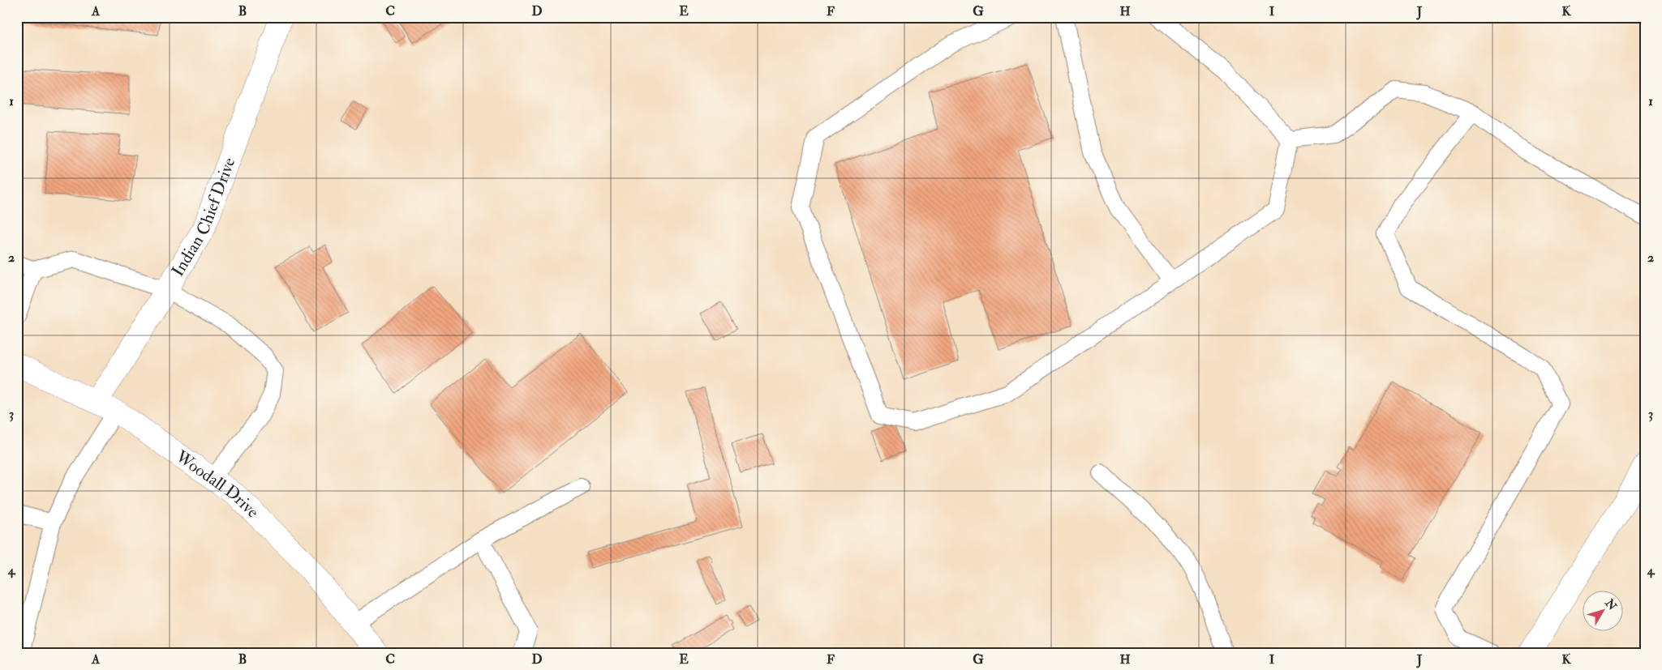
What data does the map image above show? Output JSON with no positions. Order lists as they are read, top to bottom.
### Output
{
  "streets": {
    "street": ["Indian Chief Drive", "Woodall Drive"]
  },
  "crossings": [
    ["Indian Chief Drive", "Woodall Drive"]
  ],
  "north": "top right",
  "grid": {
    "columns": [
      "A",
      "B",
      "C",
      "D",
      "E",
      "F",
      "G",
      "H",
      "I",
      "J",
      "K"
    ],
    "rows": [
      "1",
      "2",
      "3",
      "4"
    ]
  }
}
